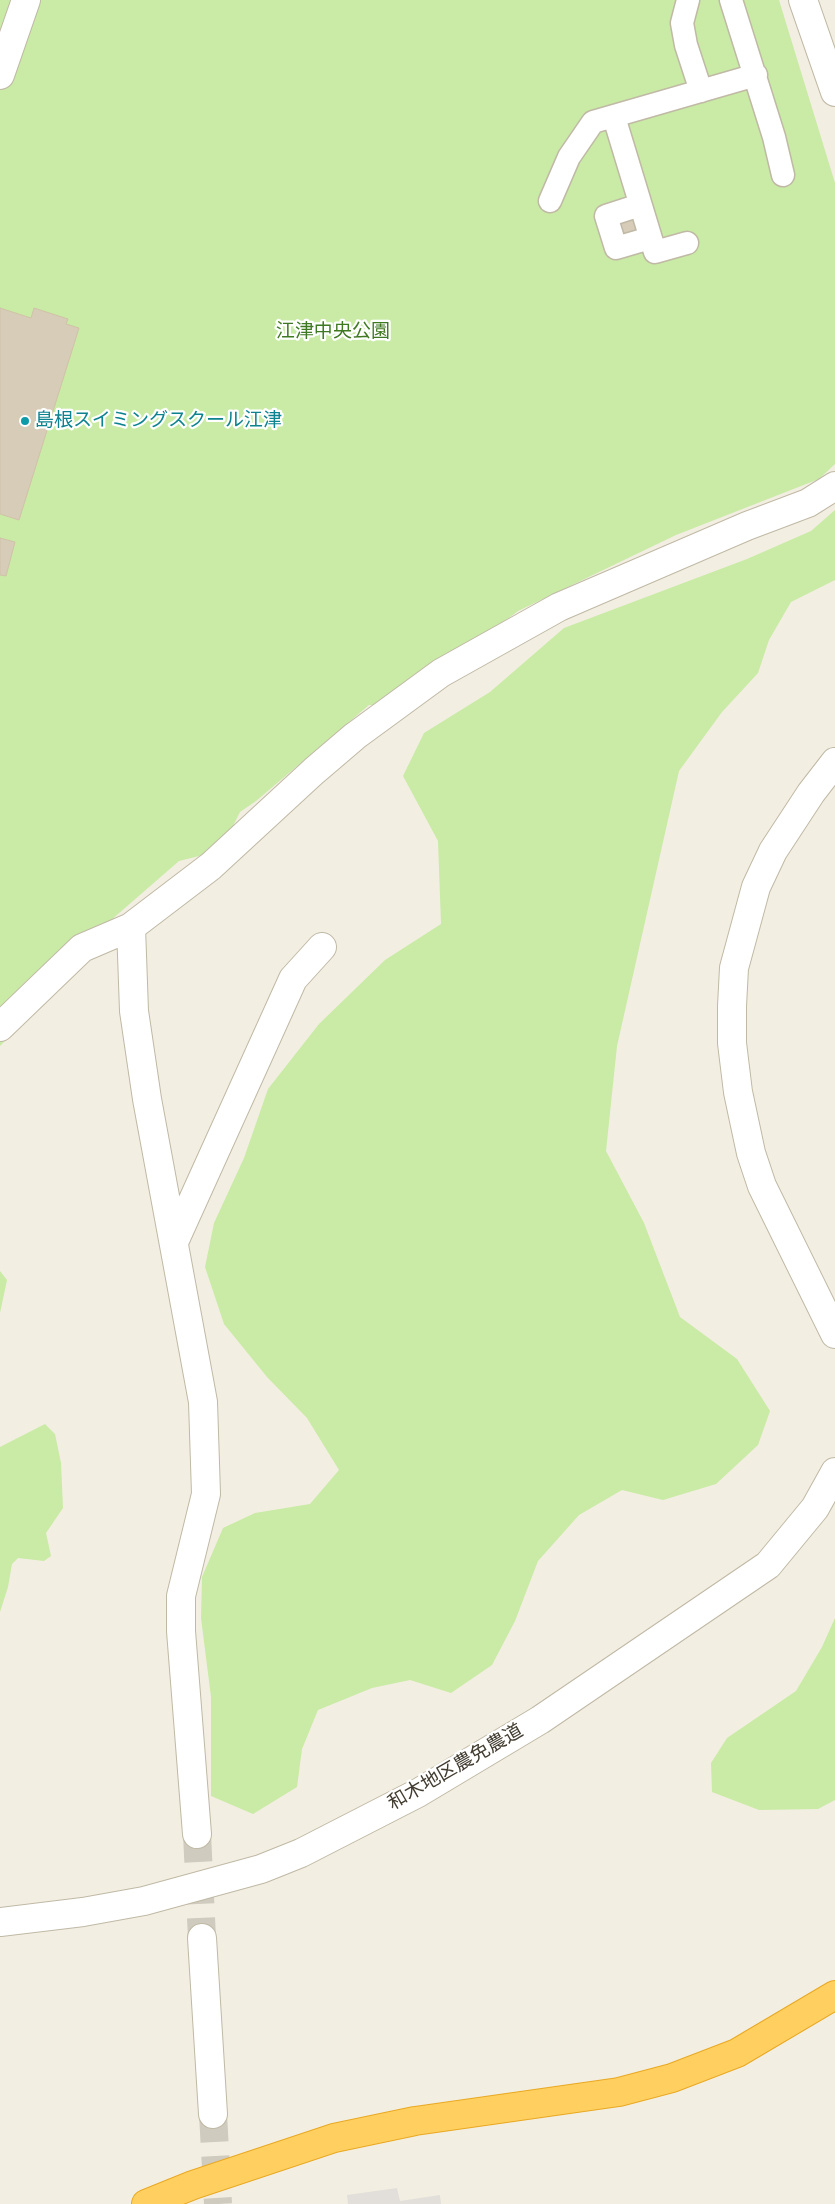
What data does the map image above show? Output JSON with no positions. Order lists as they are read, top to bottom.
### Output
{
  "streets": {
    "street": ["和木地区農免農道"]
  },
  "parks": ["江津中央公園"],
  "places": ["島根スイミングスクール江津"]
}
